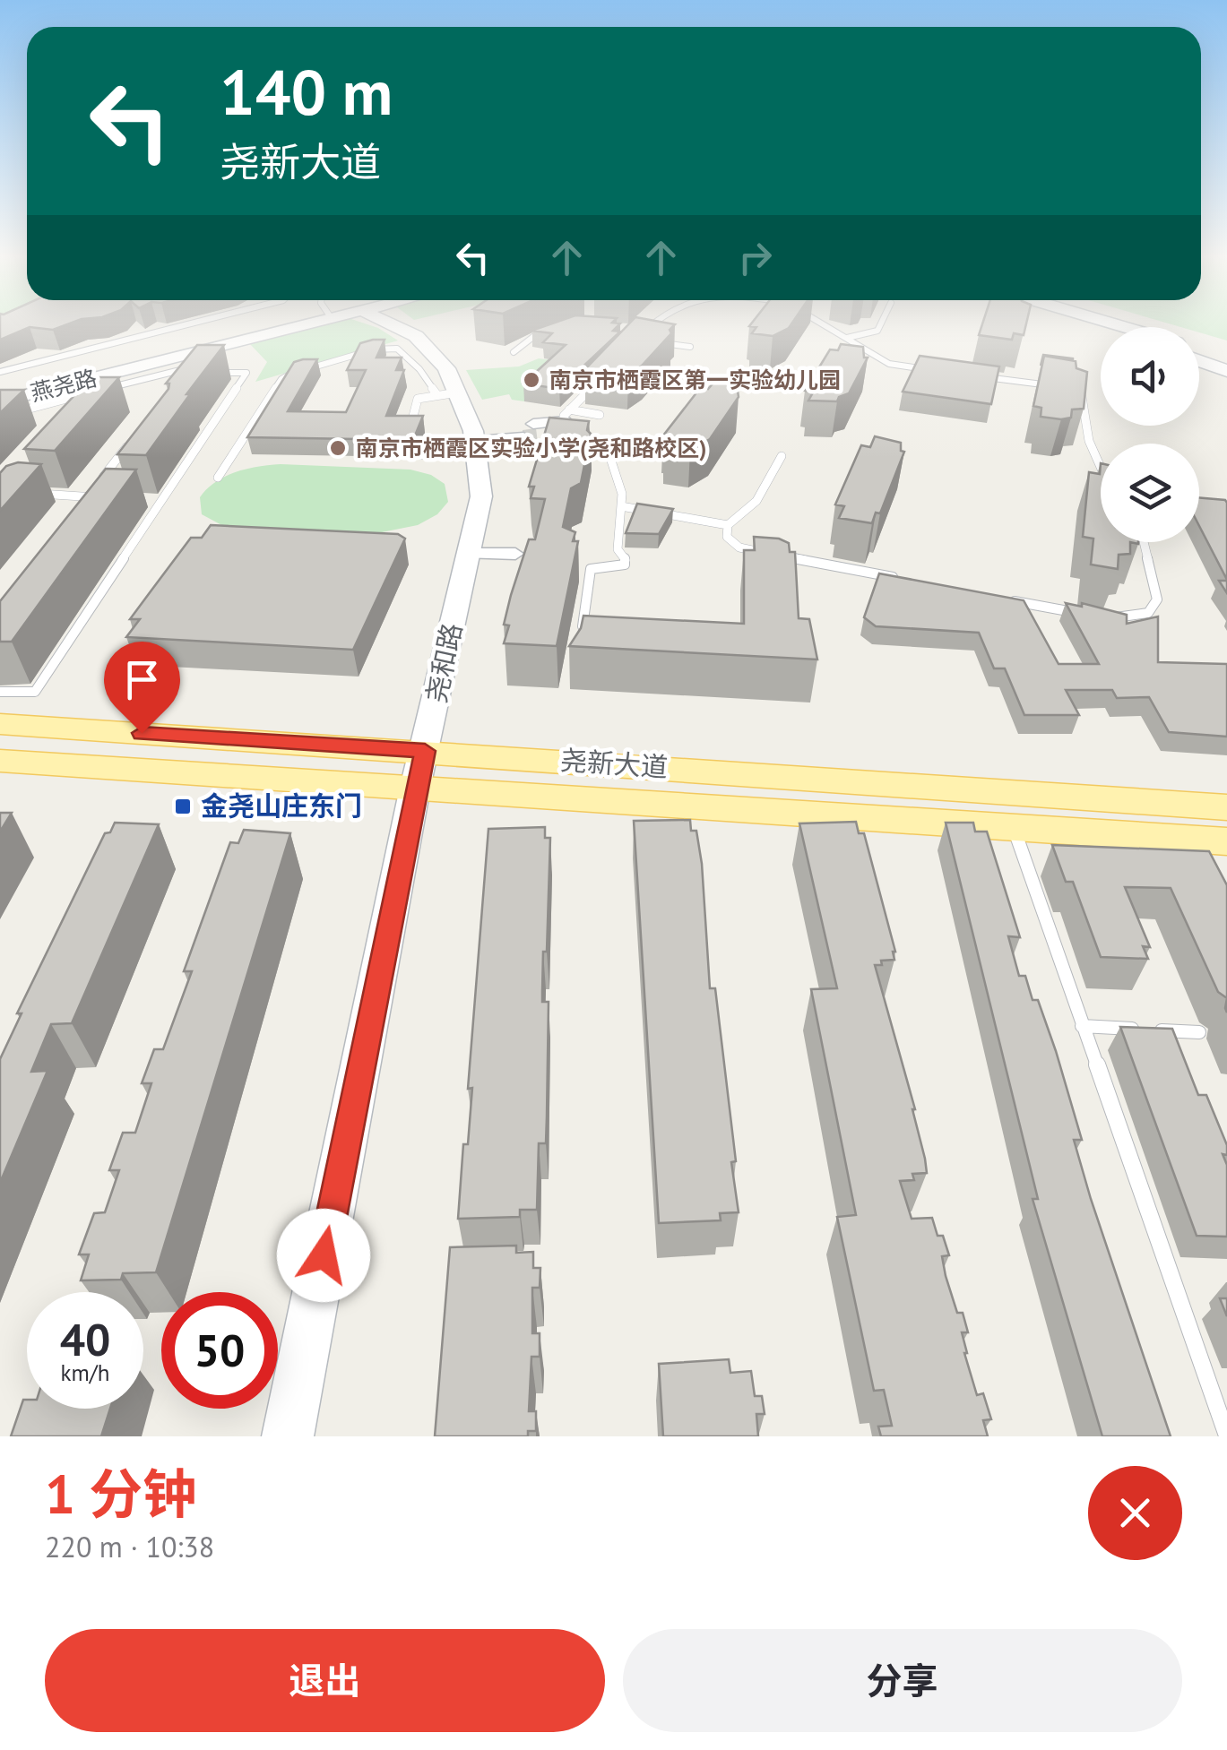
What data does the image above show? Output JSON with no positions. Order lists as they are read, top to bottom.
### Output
{
  "streets": {
    "main road": ["燕尧路", "尧和路", "尧新大道"]
  },
  "crossings": [
    ["尧和路", "尧新大道"]
  ],
  "places": {
    "other": ["南京市栖霞区第一实验幼儿园", "南京市栖霞区实验小学(尧和路校区)"],
    "transit": ["金尧山庄东门"]
  },
  "page": {
    "turn": ["140 m", "尧新大道"],
    "speed": "40 km/h",
    "limit": "50",
    "heading": ["1 分钟", "220 m · 10:38"],
    "buttons": ["退出", "分享"]
  }
}
